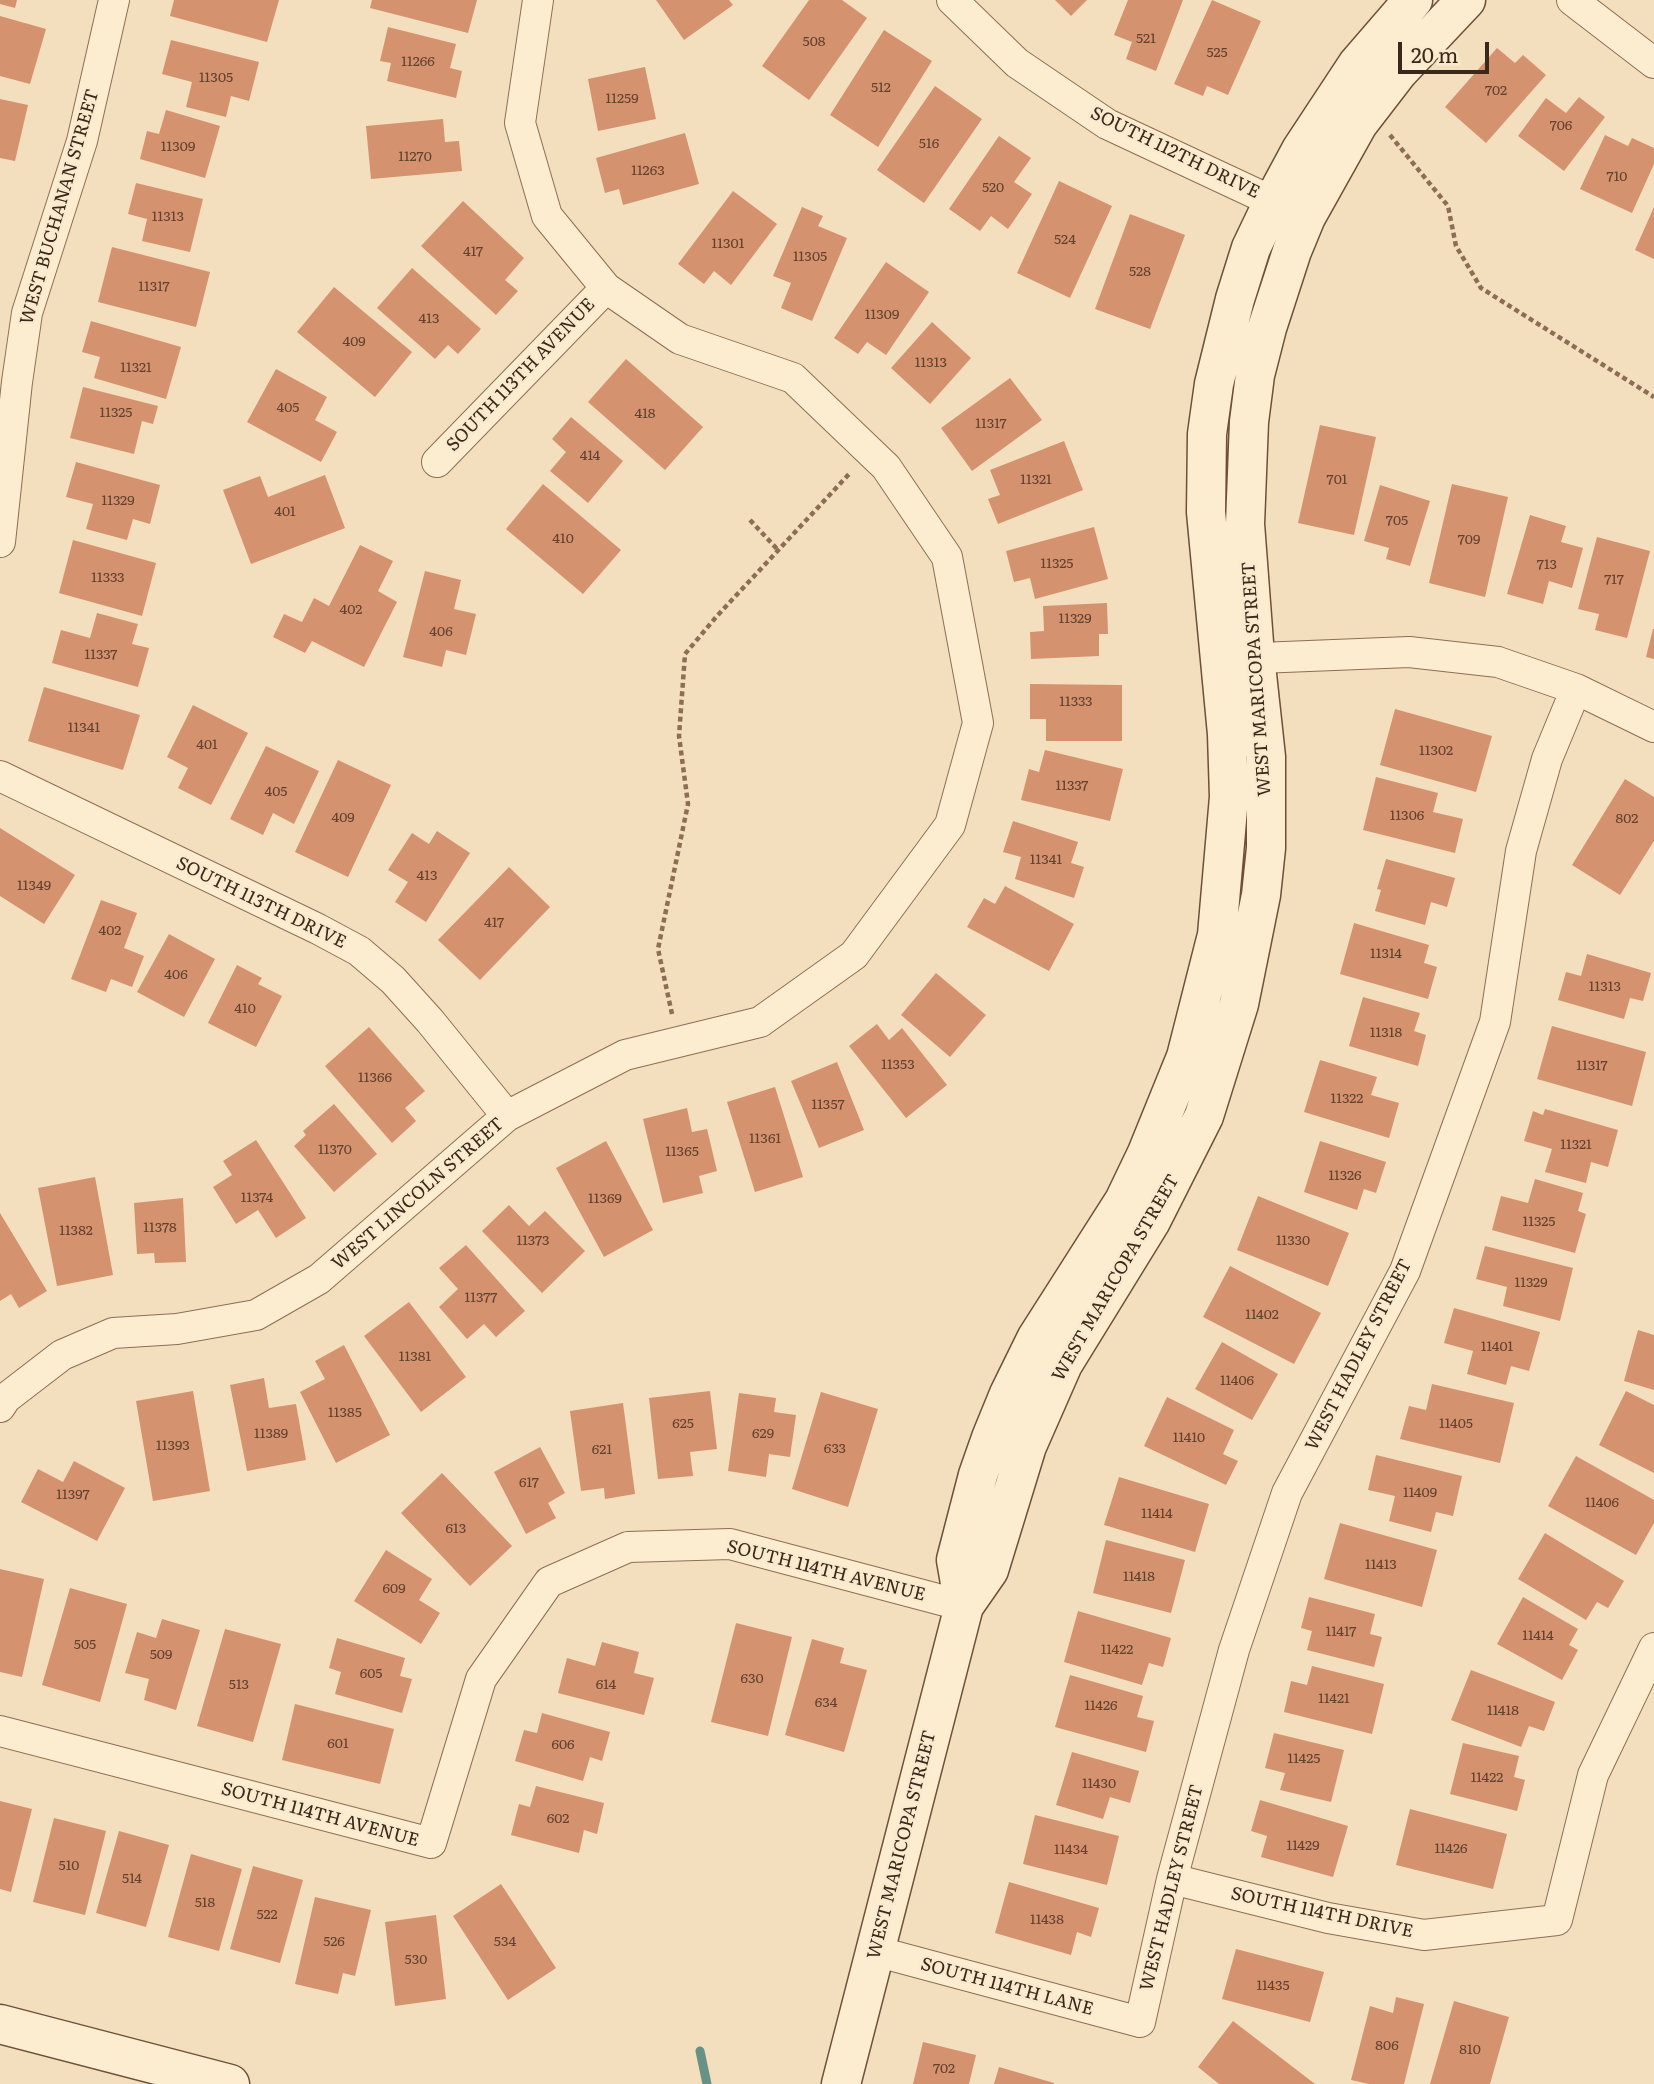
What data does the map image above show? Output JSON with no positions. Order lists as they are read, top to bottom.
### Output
{
  "streets": {
    "street": [
      "SOUTH 112TH DRIVE",
      "WEST BUCHANAN STREET",
      "SOUTH 113TH AVENUE",
      "WEST MARICOPA STREET",
      "SOUTH 113TH DRIVE",
      "WEST LINCOLN STREET",
      "WEST HADLEY STREET",
      "SOUTH 114TH AVENUE",
      "SOUTH 114TH DRIVE",
      "SOUTH 114TH LANE"
    ]
  },
  "crossings": [
    ["SOUTH 112TH DRIVE", "WEST MARICOPA STREET"],
    ["SOUTH 113TH AVENUE", "WEST LINCOLN STREET"],
    ["WEST MARICOPA STREET", "SOUTH 114TH AVENUE"],
    ["WEST MARICOPA STREET", "SOUTH 114TH LANE"],
    ["SOUTH 113TH DRIVE", "WEST LINCOLN STREET"],
    ["WEST HADLEY STREET", "SOUTH 114TH DRIVE"],
    ["WEST HADLEY STREET", "SOUTH 114TH LANE"]
  ],
  "house_numbers": [
    "521",
    "508",
    "525",
    "11266",
    "11305",
    "512",
    "702",
    "11259",
    "706",
    "516",
    "11309",
    "11270",
    "11263",
    "710",
    "520",
    "11313",
    "524",
    "11301",
    "417",
    "11305",
    "528",
    "11317",
    "11309",
    "413",
    "409",
    "11313",
    "11321",
    "405",
    "11325",
    "418",
    "11317",
    "414",
    "11321",
    "701",
    "11329",
    "401",
    "705",
    "410",
    "709",
    "11325",
    "713",
    "11333",
    "717",
    "402",
    "11329",
    "406",
    "11337",
    "11333",
    "11341",
    "401",
    "11302",
    "11337",
    "405",
    "11306",
    "409",
    "802",
    "11341",
    "413",
    "11349",
    "417",
    "402",
    "11314",
    "406",
    "11313",
    "410",
    "11318",
    "11353",
    "11317",
    "11366",
    "11322",
    "11357",
    "11361",
    "11321",
    "11370",
    "11365",
    "11326",
    "11374",
    "11369",
    "11325",
    "11378",
    "11382",
    "11373",
    "11330",
    "11329",
    "11377",
    "11402",
    "11401",
    "11381",
    "11406",
    "11385",
    "625",
    "11405",
    "11389",
    "629",
    "11410",
    "11393",
    "633",
    "621",
    "617",
    "11409",
    "11397",
    "11406",
    "11414",
    "613",
    "11413",
    "11418",
    "609",
    "11417",
    "11414",
    "505",
    "11422",
    "509",
    "605",
    "630",
    "513",
    "614",
    "11421",
    "634",
    "11426",
    "11418",
    "601",
    "606",
    "11425",
    "11422",
    "11430",
    "602",
    "11429",
    "11426",
    "11434",
    "510",
    "514",
    "518",
    "522",
    "11438",
    "526",
    "534",
    "530",
    "11435",
    "806",
    "810",
    "702"
  ],
  "scale_bar": "20 m"
}
